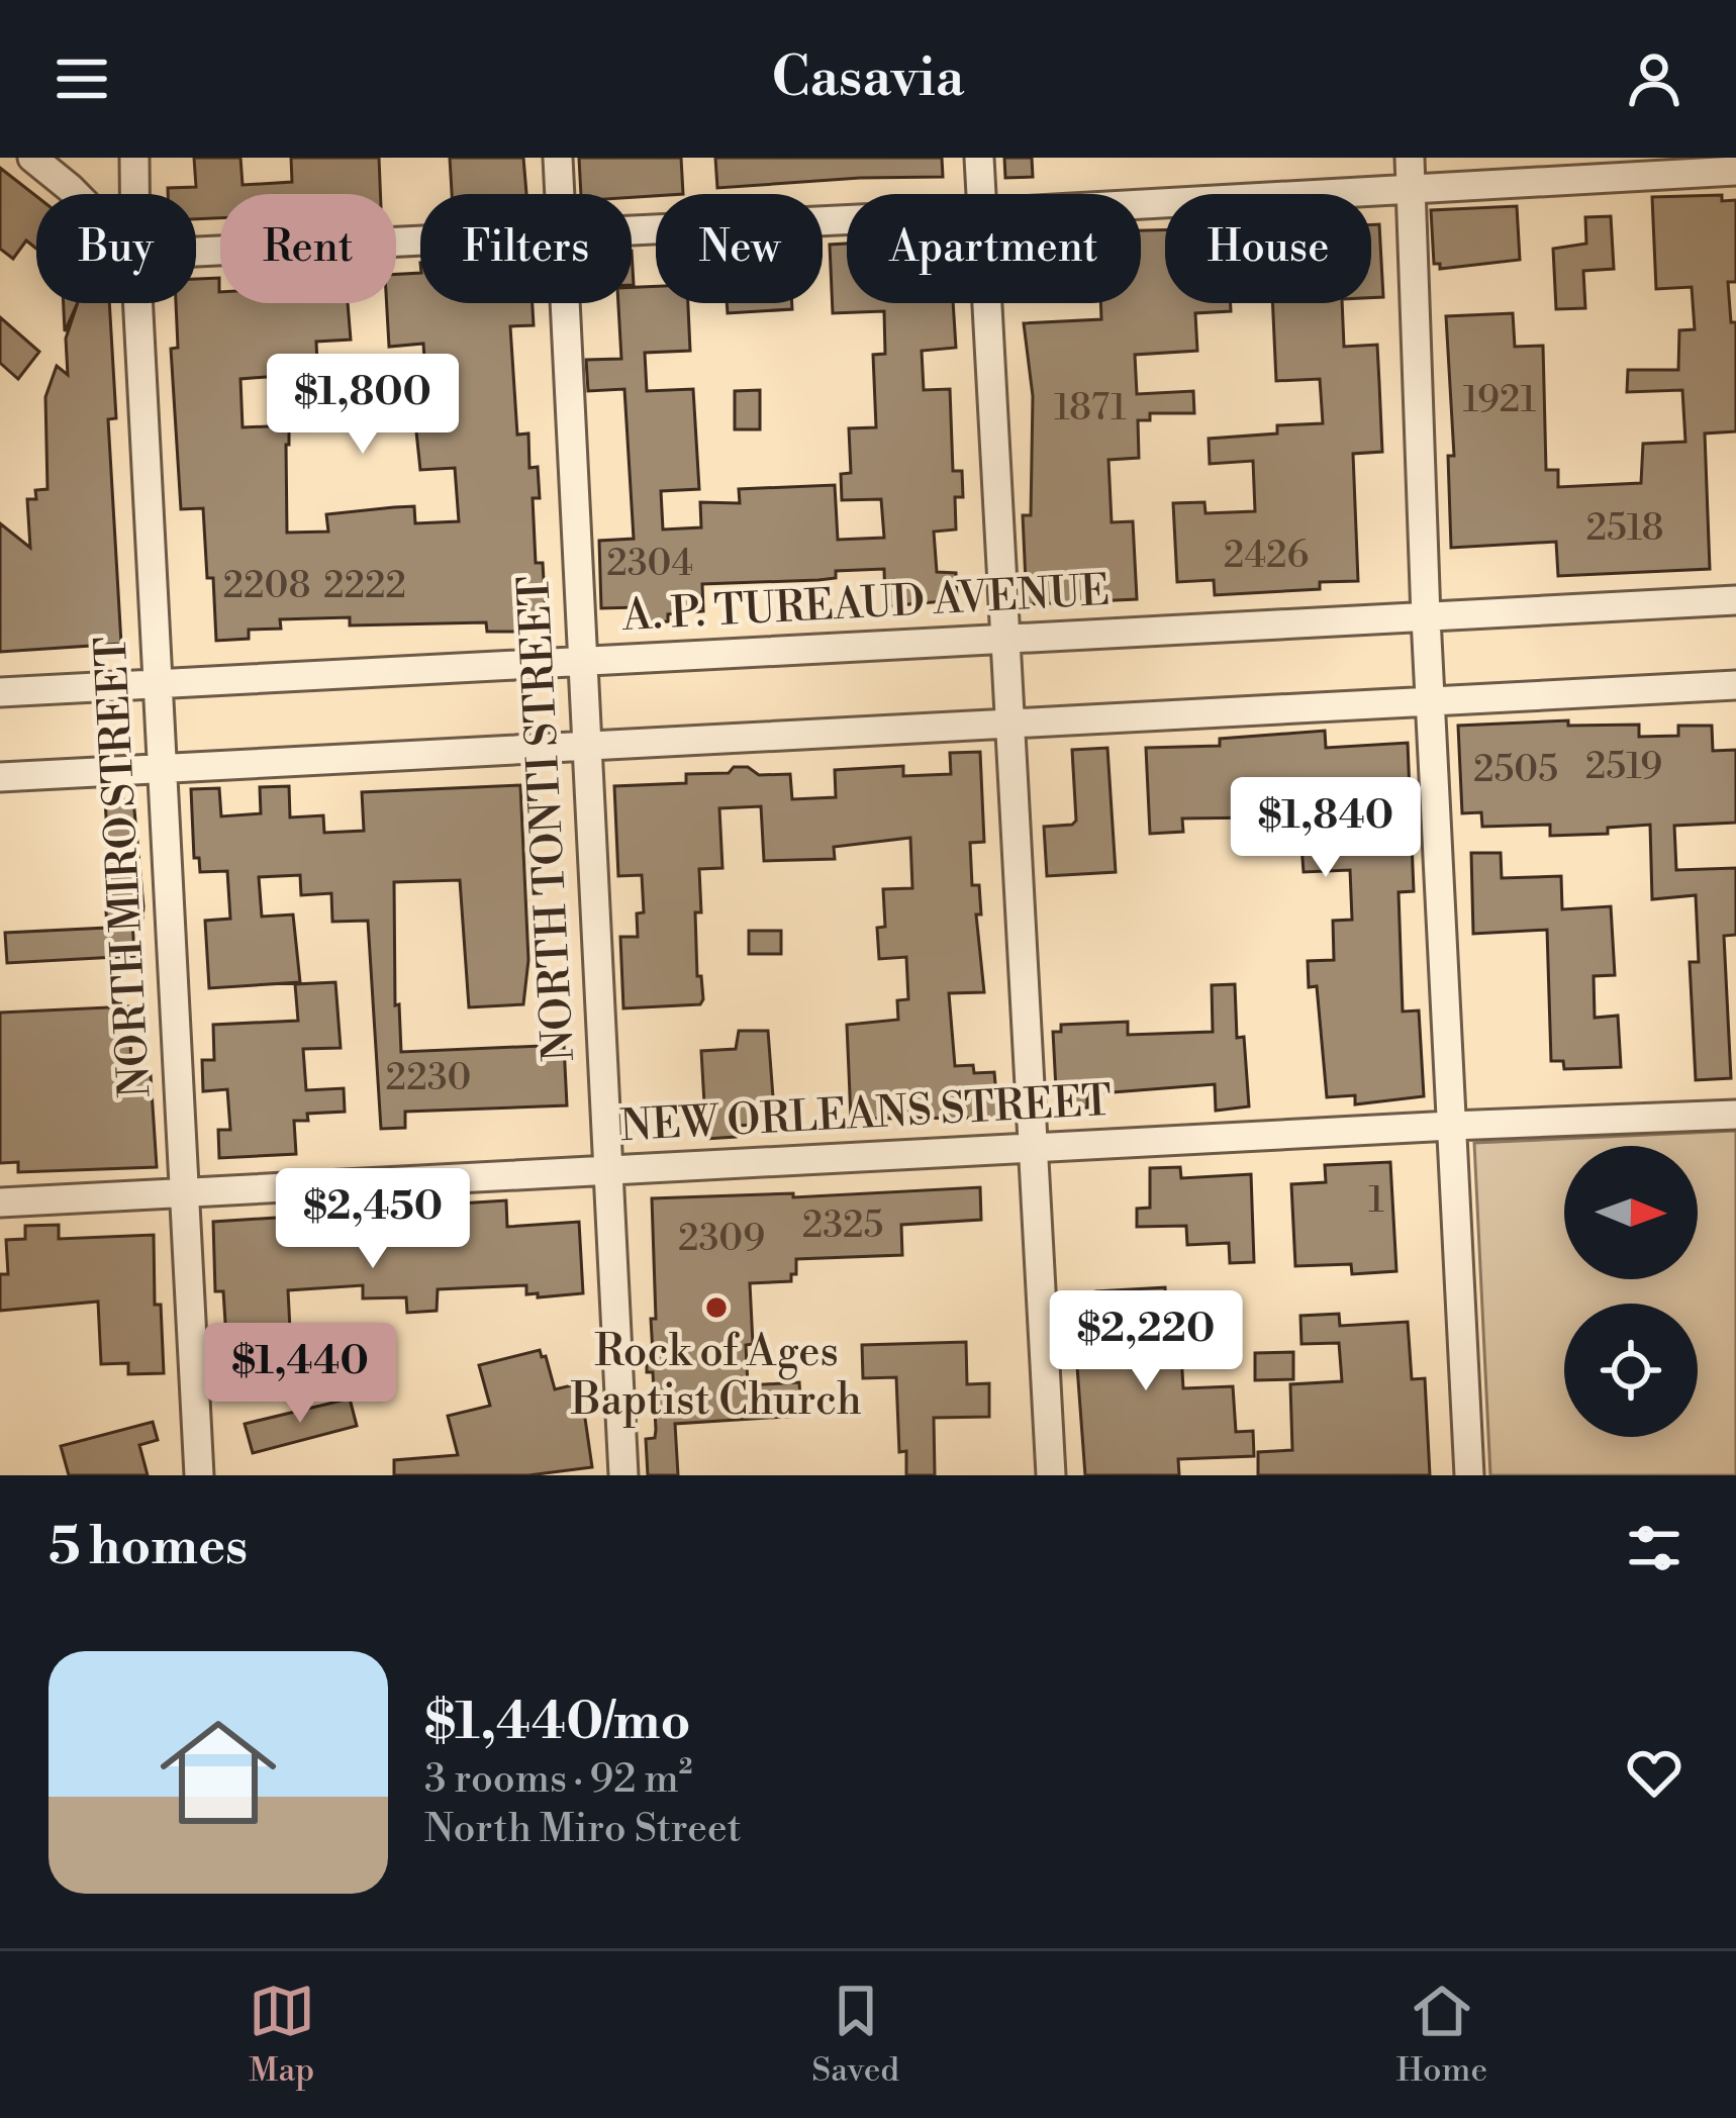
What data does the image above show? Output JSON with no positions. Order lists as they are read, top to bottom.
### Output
{
  "streets": {
    "street": [
      "A. P. TUREAUD AVENUE",
      "NORTH TONTI STREET",
      "NORTH MIRO STREET",
      "NEW ORLEANS STREET"
    ]
  },
  "crossings": [
    ["A. P. TUREAUD AVENUE", "NORTH TONTI STREET"],
    ["A. P. TUREAUD AVENUE", "NORTH MIRO STREET"],
    ["NORTH TONTI STREET", "NEW ORLEANS STREET"],
    ["NORTH MIRO STREET", "NEW ORLEANS STREET"]
  ],
  "places": ["Rock of Ages Baptist Church"],
  "house_numbers": [
    "1921",
    "1871",
    "2518",
    "2426",
    "2304",
    "2208",
    "2222",
    "2519",
    "2505",
    "2230",
    "1",
    "2325",
    "2309"
  ],
  "north": "right",
  "page": {
    "header": "Casavia",
    "chip": [
      "Buy",
      "Rent",
      "Filters",
      "New",
      "Apartment",
      "House"
    ],
    "price": [
      "$1,800",
      "$1,840",
      "$2,450",
      "$2,220",
      "$1,440"
    ],
    "heading": "5 homes",
    "list": [
      {
        "name": "$1,440/mo",
        "note": "3 rooms · 92 m² · North Miro Street"
      }
    ],
    "tabs": ["Map", "Saved", "Home"]
  }
}
